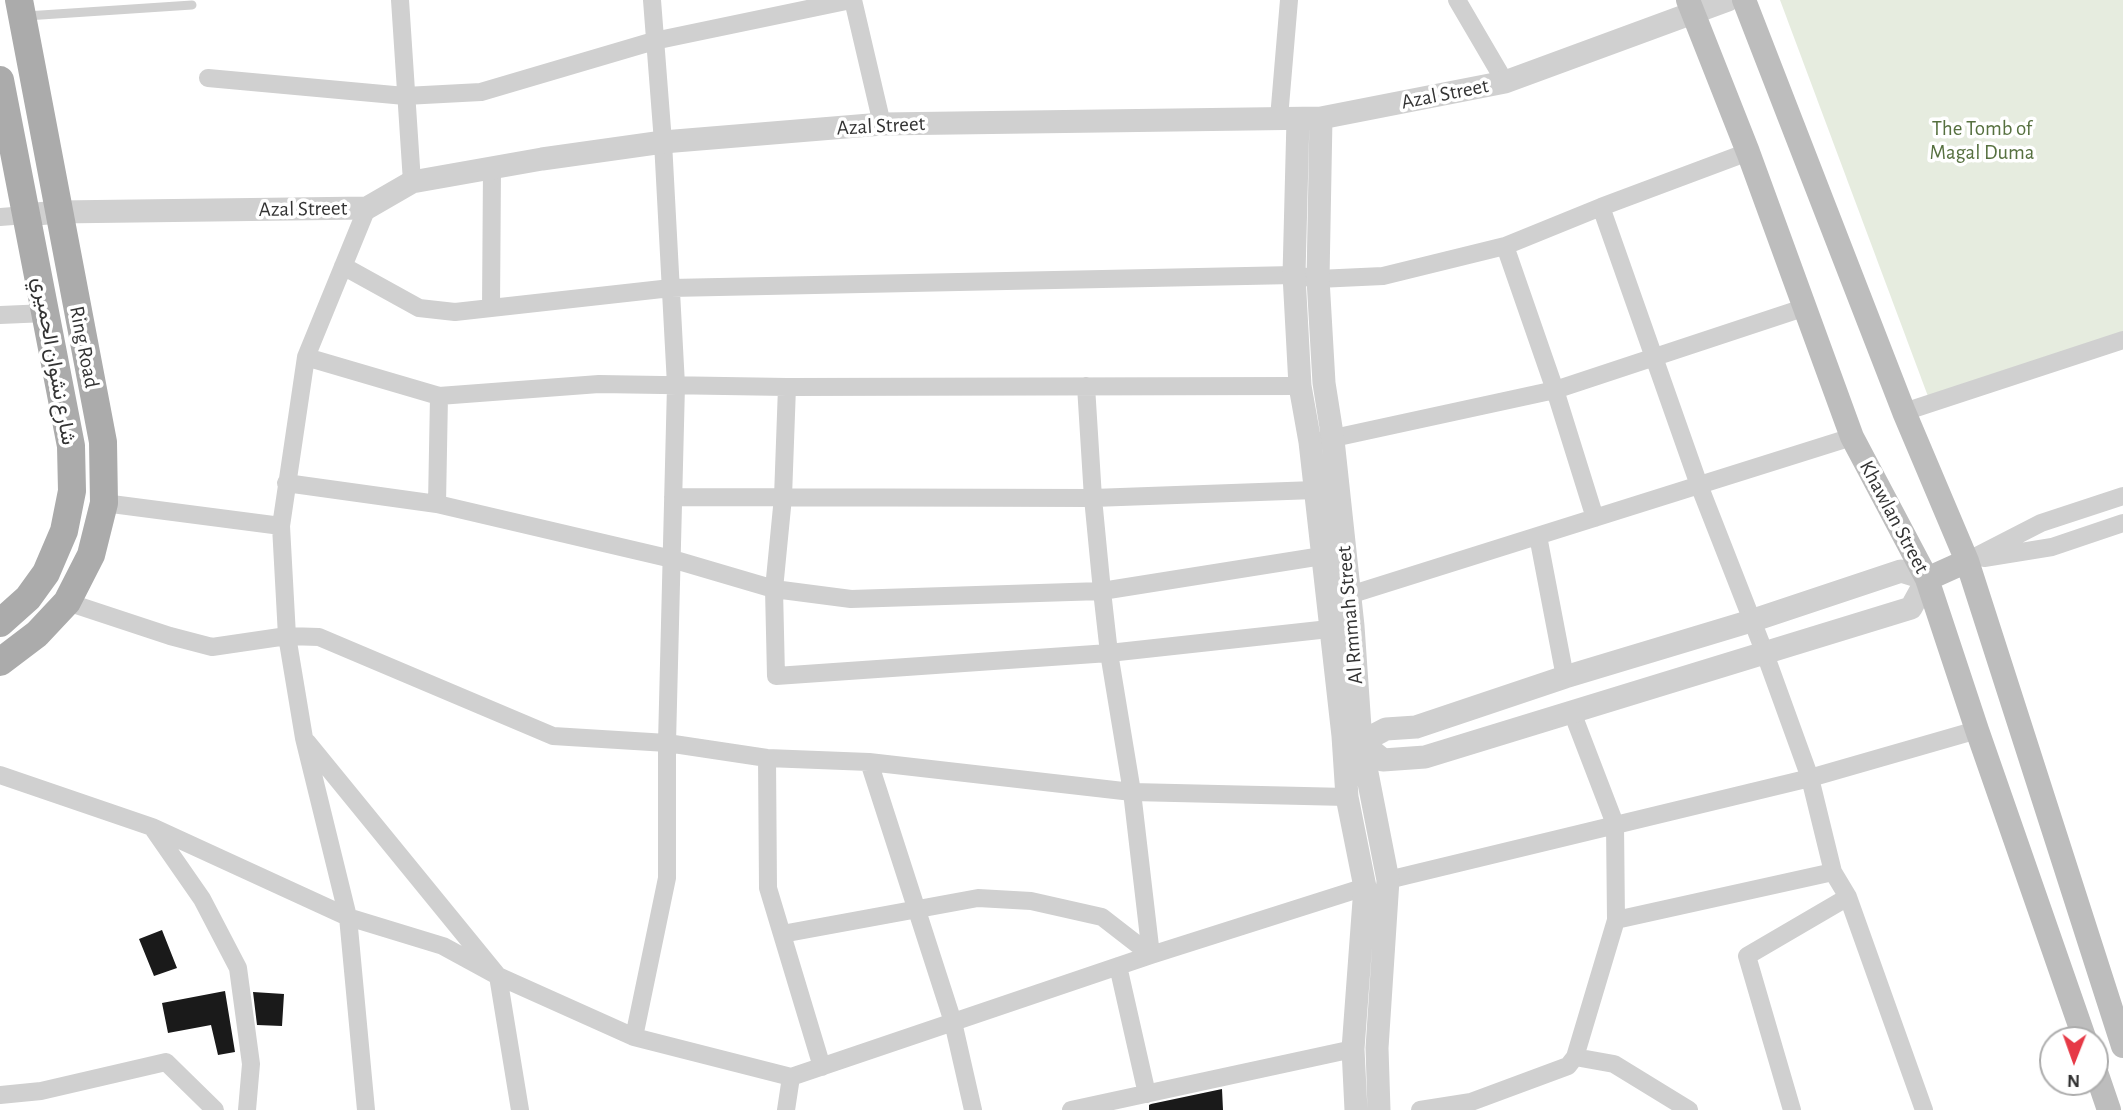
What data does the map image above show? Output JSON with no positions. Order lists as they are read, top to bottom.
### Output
{
  "streets": {
    "main road": ["Ring Road", "شارع نشوان الحميري", "Khawlan Street"],
    "street": ["Azal Street", "Al Rmmah Street"]
  },
  "crossings": [
    ["Azal Street", "Ring Road"],
    ["Azal Street", "شارع نشوان الحميري"],
    ["Azal Street", "Khawlan Street"],
    ["Azal Street", "Al Rmmah Street"]
  ],
  "parks": ["The Tomb of Magal Duma"],
  "north": "bottom"
}
